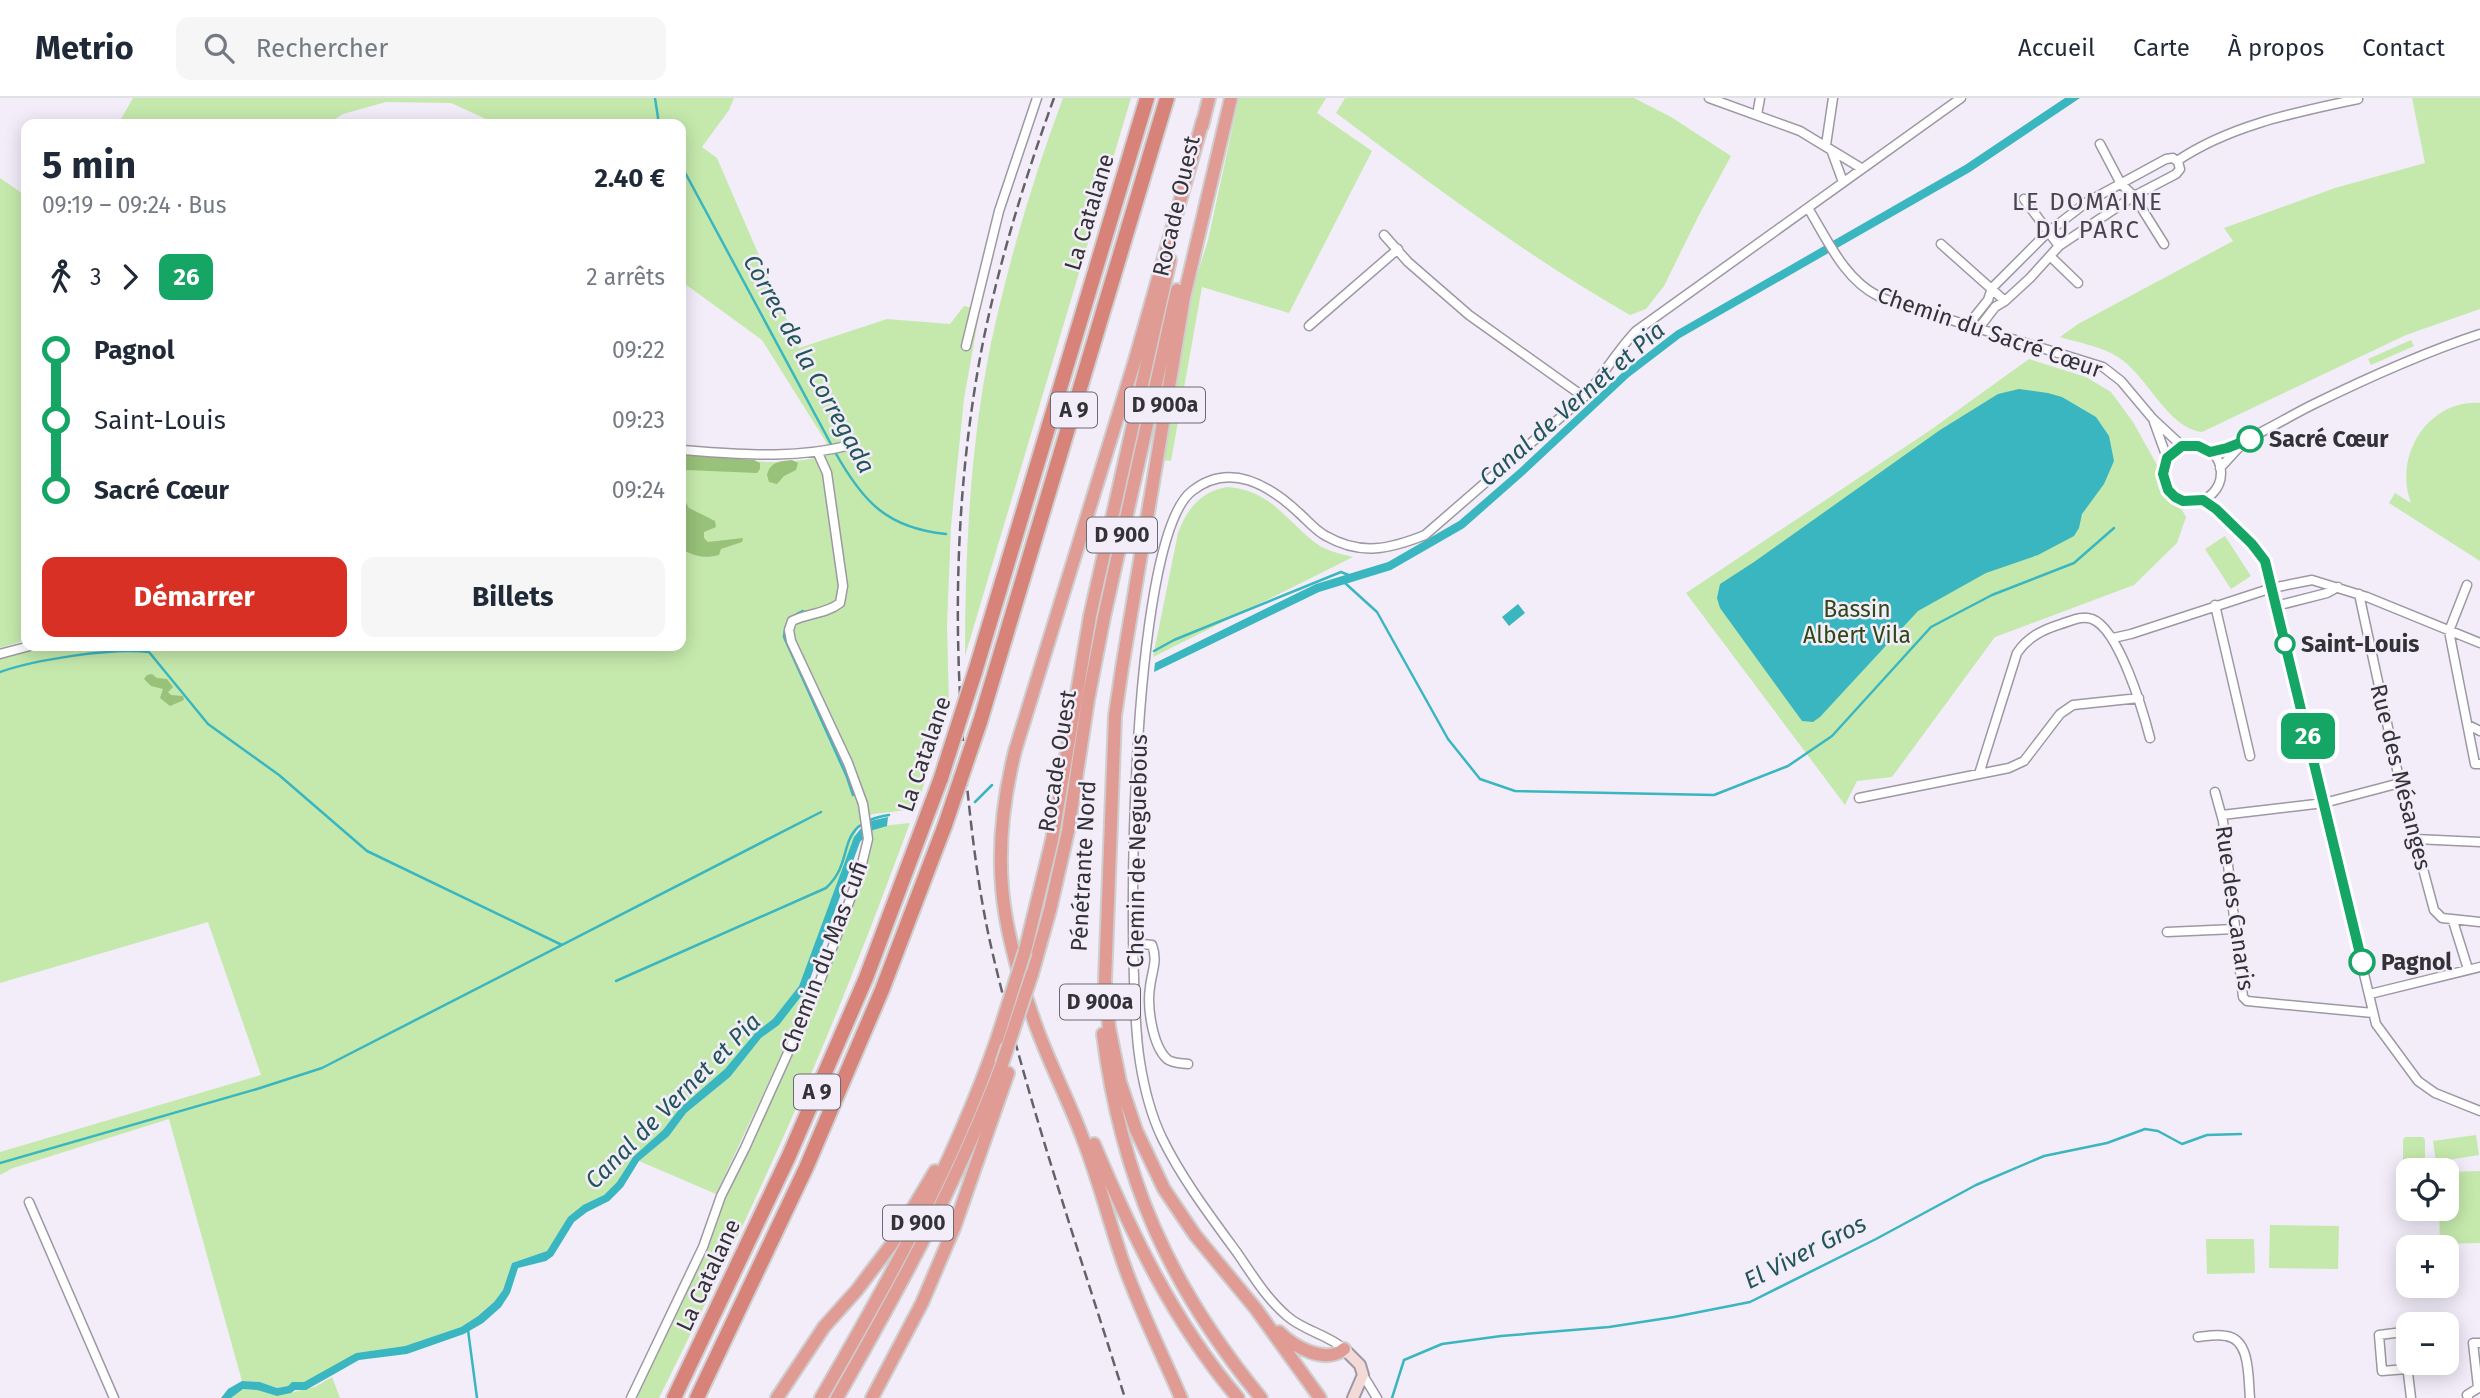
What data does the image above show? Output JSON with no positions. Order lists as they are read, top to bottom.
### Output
{
  "streets": {
    "highway": [
      "Rocade Ouest",
      "La Catalane",
      "D 900a",
      "A 9",
      "D 900",
      "Pénétrante Nord"
    ],
    "street": [
      "Chemin du Sacré Cœur",
      "Rue des Mésanges",
      "Chemin de Neguebous",
      "Rue des Canaris",
      "Chemin du Mas Cufi"
    ]
  },
  "crossings": [
    ["Rocade Ouest", "D 900a"],
    ["Rocade Ouest", "D 900"],
    ["D 900a", "D 900"],
    ["D 900a", "Pénétrante Nord"],
    ["Rue des Mésanges", "Rue des Canaris"]
  ],
  "districts": ["LE DOMAINE DU PARC"],
  "water": ["Còrrec de la Corregada", "Canal de Vernet et Pia", "El Viver Gros"],
  "parks": ["Bassin Albert Vila"],
  "places": ["Sacré Cœur", "Saint-Louis", "Pagnol"],
  "lines": ["bus line 26"],
  "page": {
    "header": "Metrio",
    "search": "Rechercher",
    "nav": [
      "Accueil",
      "Carte",
      "À propos",
      "Contact"
    ],
    "on_map": "26",
    "heading": ["5 min", "09:19 – 09:24 · Bus", "2.40 €"],
    "legs": ["3", "26", "2 arrêts"],
    "list": [
      {
        "name": "Pagnol",
        "value": "09:22"
      },
      {
        "name": "Saint-Louis",
        "value": "09:23"
      },
      {
        "name": "Sacré Cœur",
        "value": "09:24"
      }
    ],
    "buttons": ["Démarrer", "Billets"],
    "map_buttons": ["+", "−"]
  }
}
